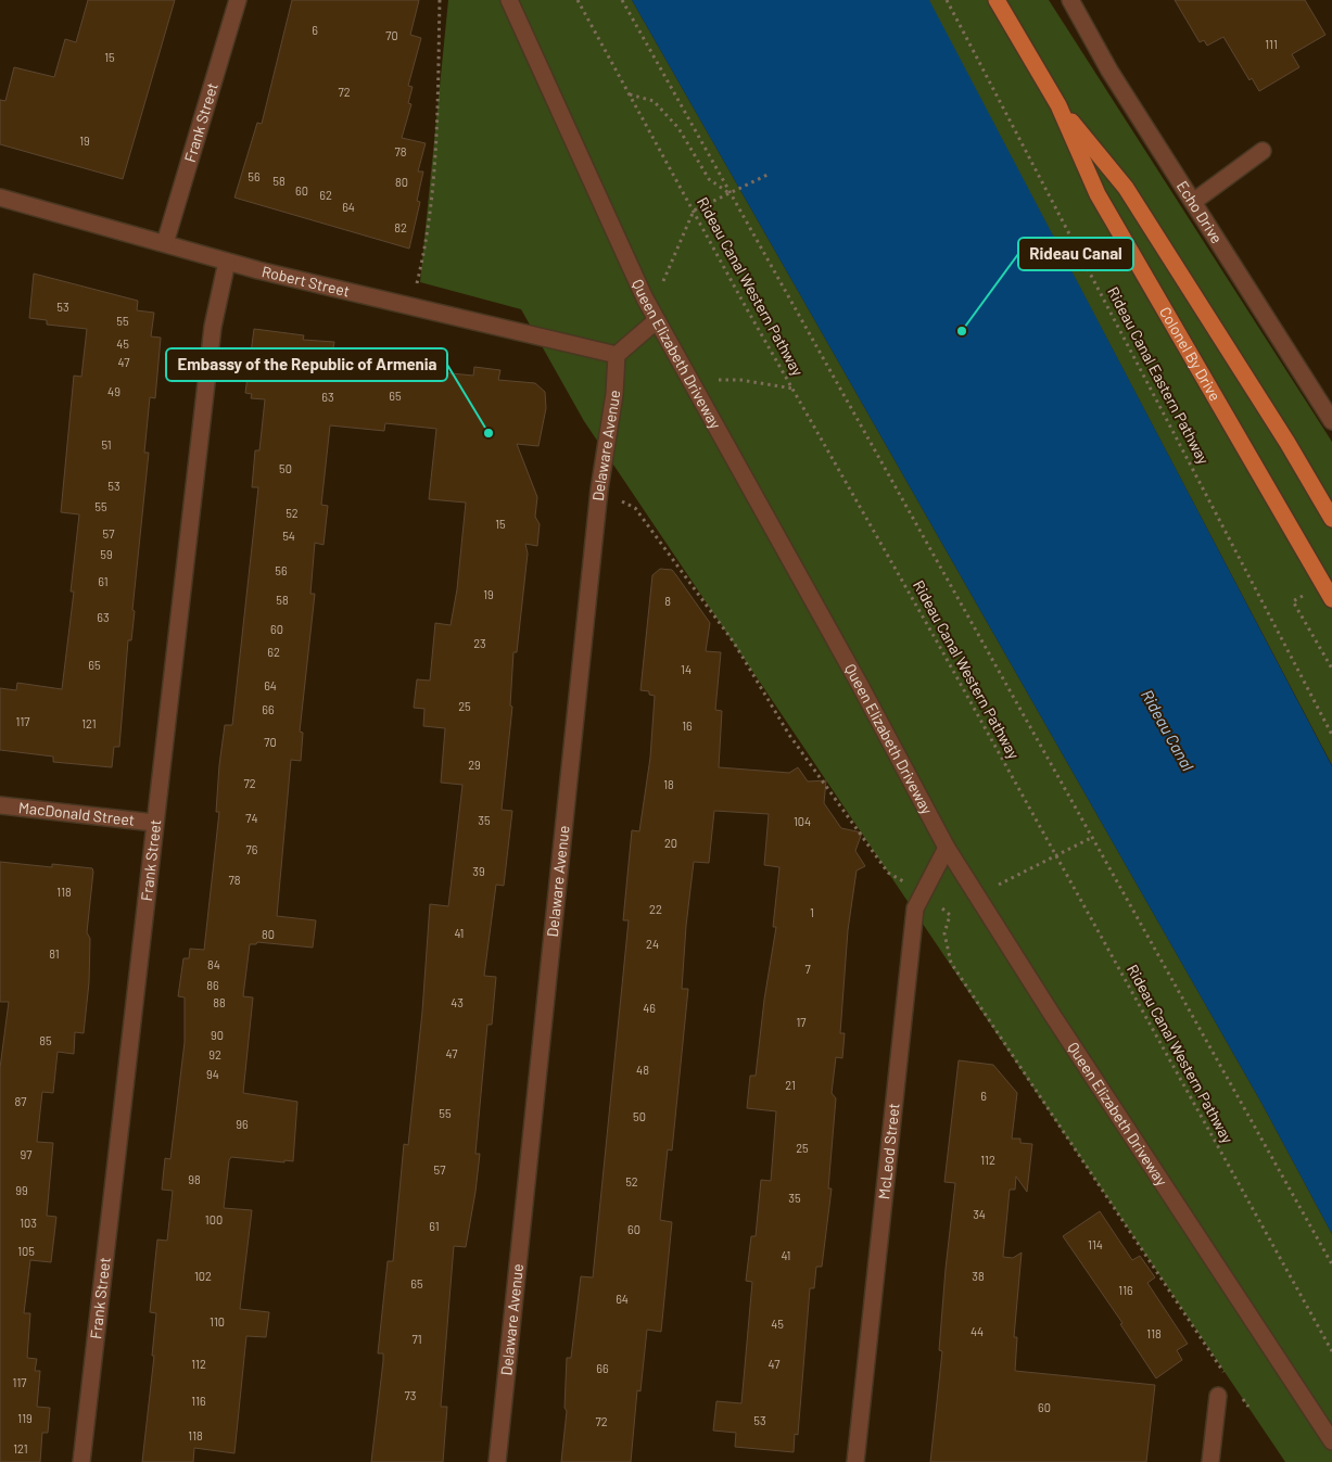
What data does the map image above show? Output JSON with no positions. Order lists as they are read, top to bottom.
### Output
{
  "streets": {
    "main road": ["Colonel By Drive"],
    "street": [
      "Frank Street",
      "Echo Drive",
      "Robert Street",
      "Queen Elizabeth Driveway",
      "Delaware Avenue",
      "MacDonald Street",
      "McLeod Street"
    ],
    "path": ["Rideau Canal Western Pathway", "Rideau Canal Eastern Pathway"]
  },
  "crossings": [
    ["Frank Street", "Robert Street"],
    ["Frank Street", "MacDonald Street"],
    ["Robert Street", "Delaware Avenue"],
    ["Queen Elizabeth Driveway", "McLeod Street"]
  ],
  "water": ["Rideau Canal"],
  "places": ["Rideau Canal", "Embassy of the Republic of Armenia"],
  "house_numbers": [
    "6",
    "70",
    "111",
    "15",
    "72",
    "19",
    "78",
    "56",
    "58",
    "80",
    "60",
    "62",
    "64",
    "82",
    "53",
    "55",
    "45",
    "47",
    "49",
    "65",
    "63",
    "51",
    "50",
    "53",
    "55",
    "52",
    "15",
    "57",
    "54",
    "59",
    "56",
    "61",
    "19",
    "58",
    "8",
    "63",
    "60",
    "23",
    "62",
    "65",
    "14",
    "64",
    "25",
    "66",
    "117",
    "121",
    "16",
    "70",
    "29",
    "72",
    "18",
    "74",
    "35",
    "104",
    "20",
    "76",
    "39",
    "78",
    "118",
    "22",
    "1",
    "41",
    "80",
    "24",
    "81",
    "84",
    "7",
    "86",
    "88",
    "43",
    "46",
    "17",
    "90",
    "85",
    "47",
    "92",
    "48",
    "94",
    "21",
    "6",
    "87",
    "55",
    "50",
    "96",
    "25",
    "97",
    "112",
    "57",
    "98",
    "52",
    "99",
    "35",
    "34",
    "100",
    "103",
    "61",
    "60",
    "114",
    "105",
    "41",
    "102",
    "38",
    "65",
    "116",
    "64",
    "110",
    "45",
    "44",
    "118",
    "71",
    "112",
    "47",
    "66",
    "117",
    "73",
    "116",
    "60",
    "119",
    "53",
    "72",
    "118",
    "121"
  ]
}
